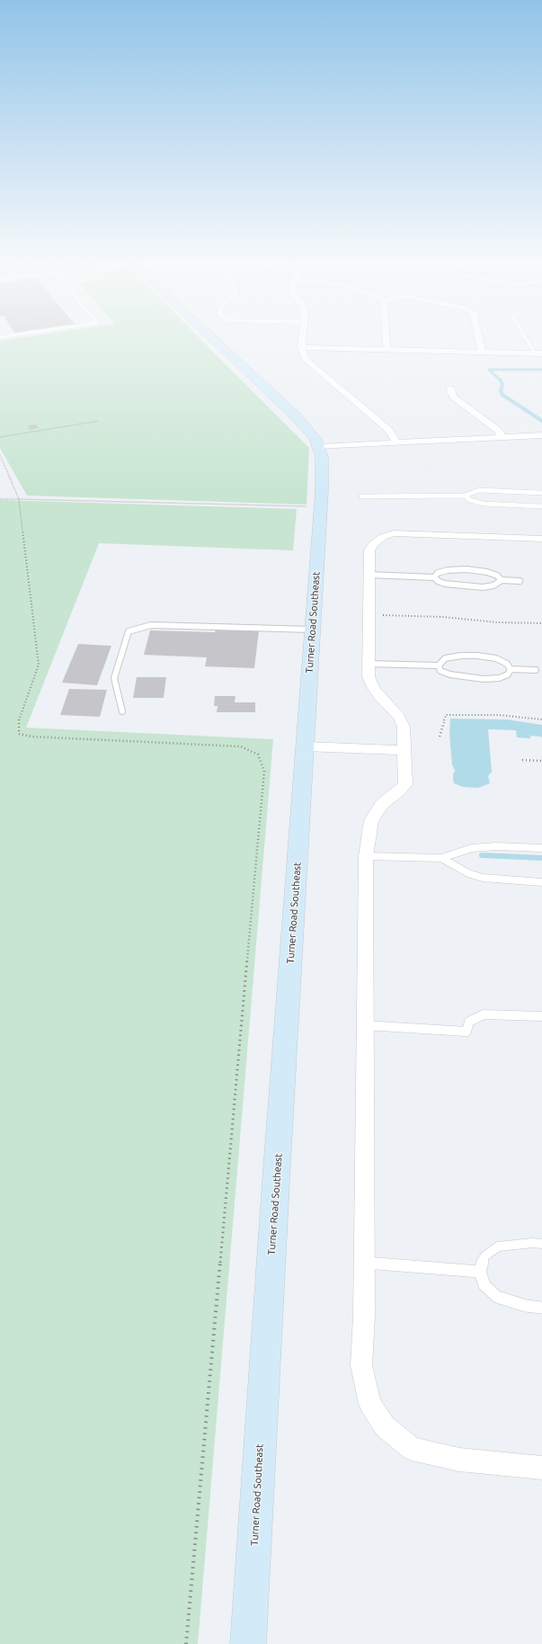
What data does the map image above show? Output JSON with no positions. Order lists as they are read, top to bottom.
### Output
{
  "streets": {
    "main road": ["Turner Road Southeast"]
  }
}
